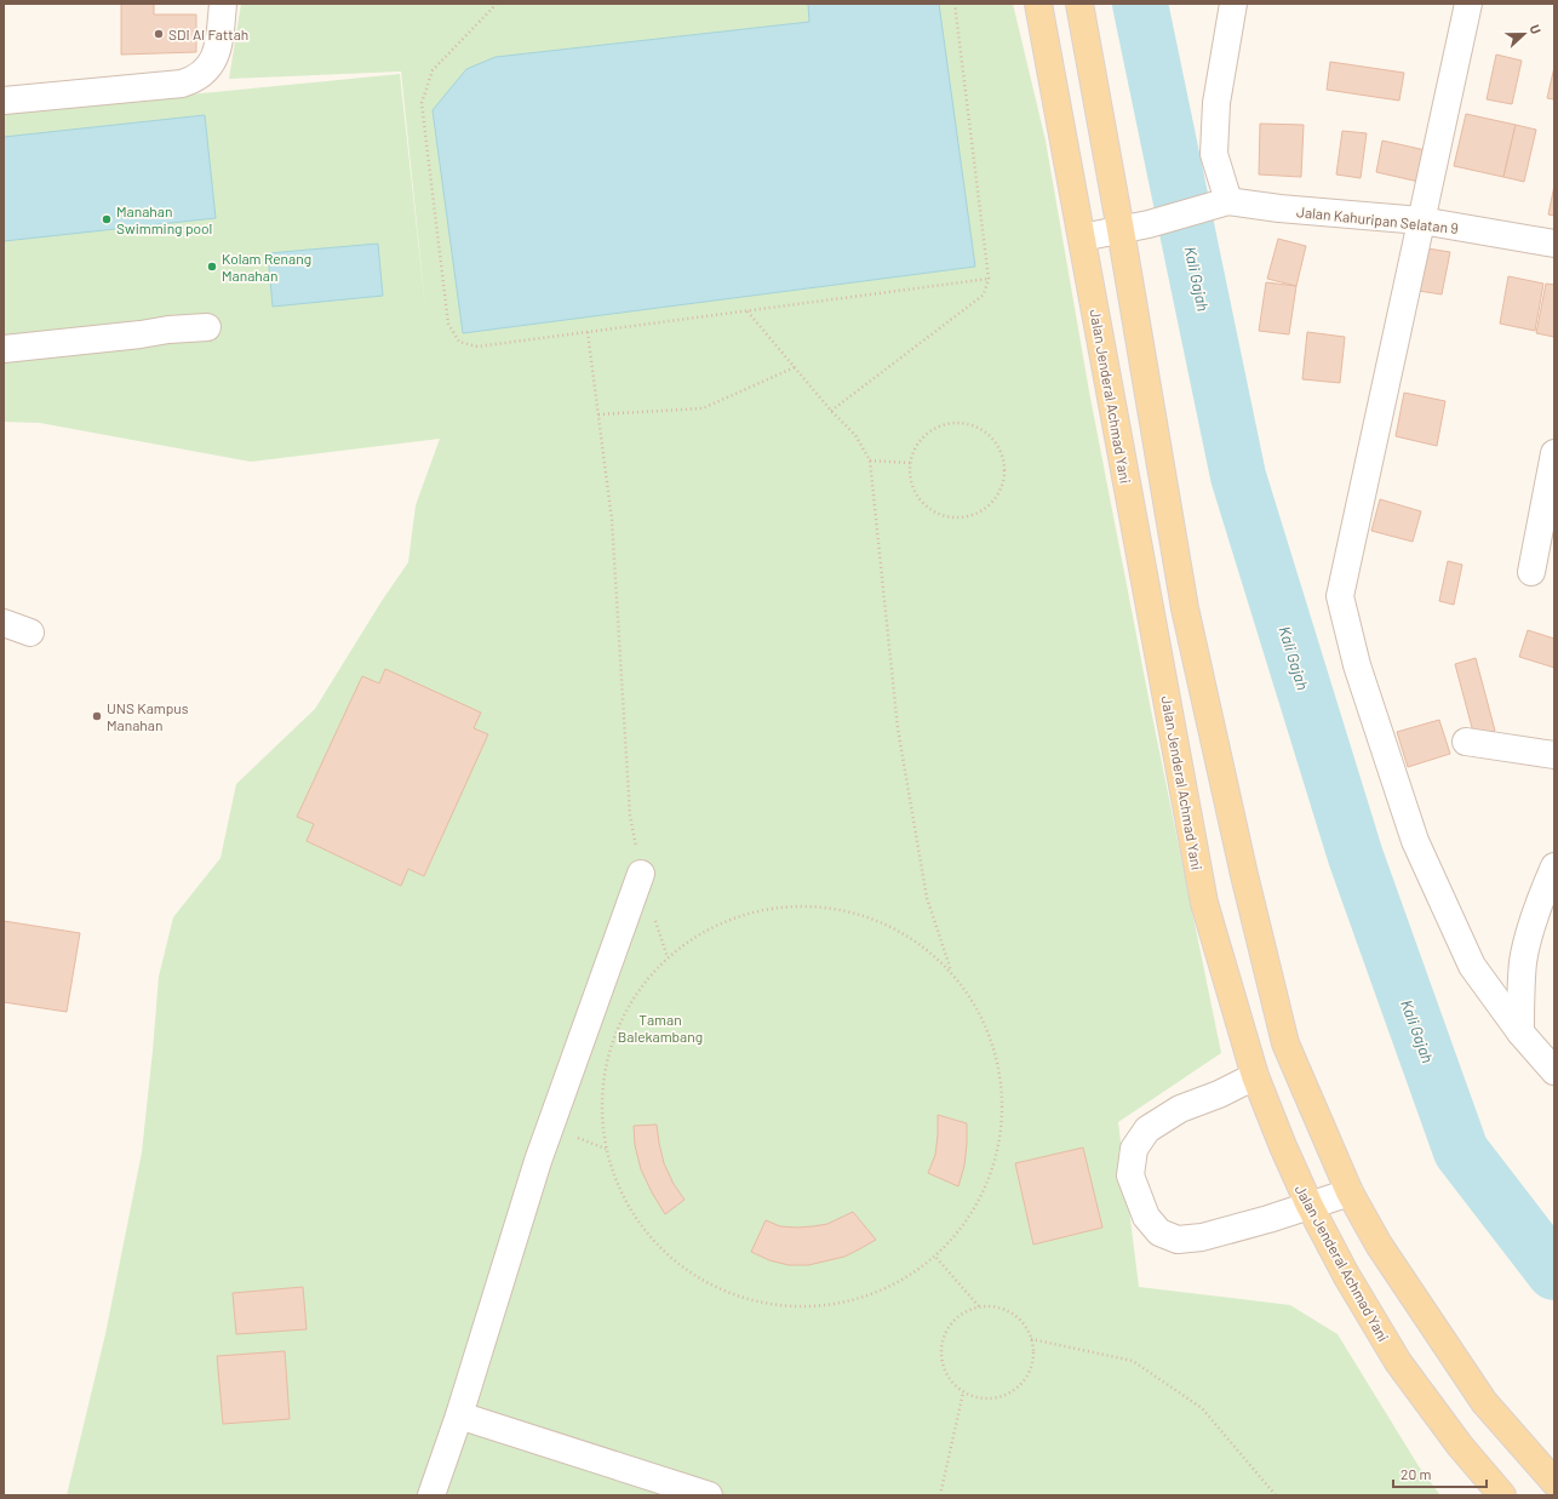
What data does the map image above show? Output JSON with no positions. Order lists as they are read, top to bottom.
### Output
{
  "streets": {
    "main road": ["Jalan Jenderal Achmad Yani"],
    "street": ["Jalan Kahuripan Selatan 9"]
  },
  "water": ["Kali Gajah"],
  "parks": ["Taman Balekambang"],
  "places": [
    "SDI Al Fattah",
    "Manahan Swimming pool",
    "Kolam Renang Manahan",
    "UNS Kampus Manahan"
  ],
  "scale_bar": "20 m",
  "north": "right"
}
